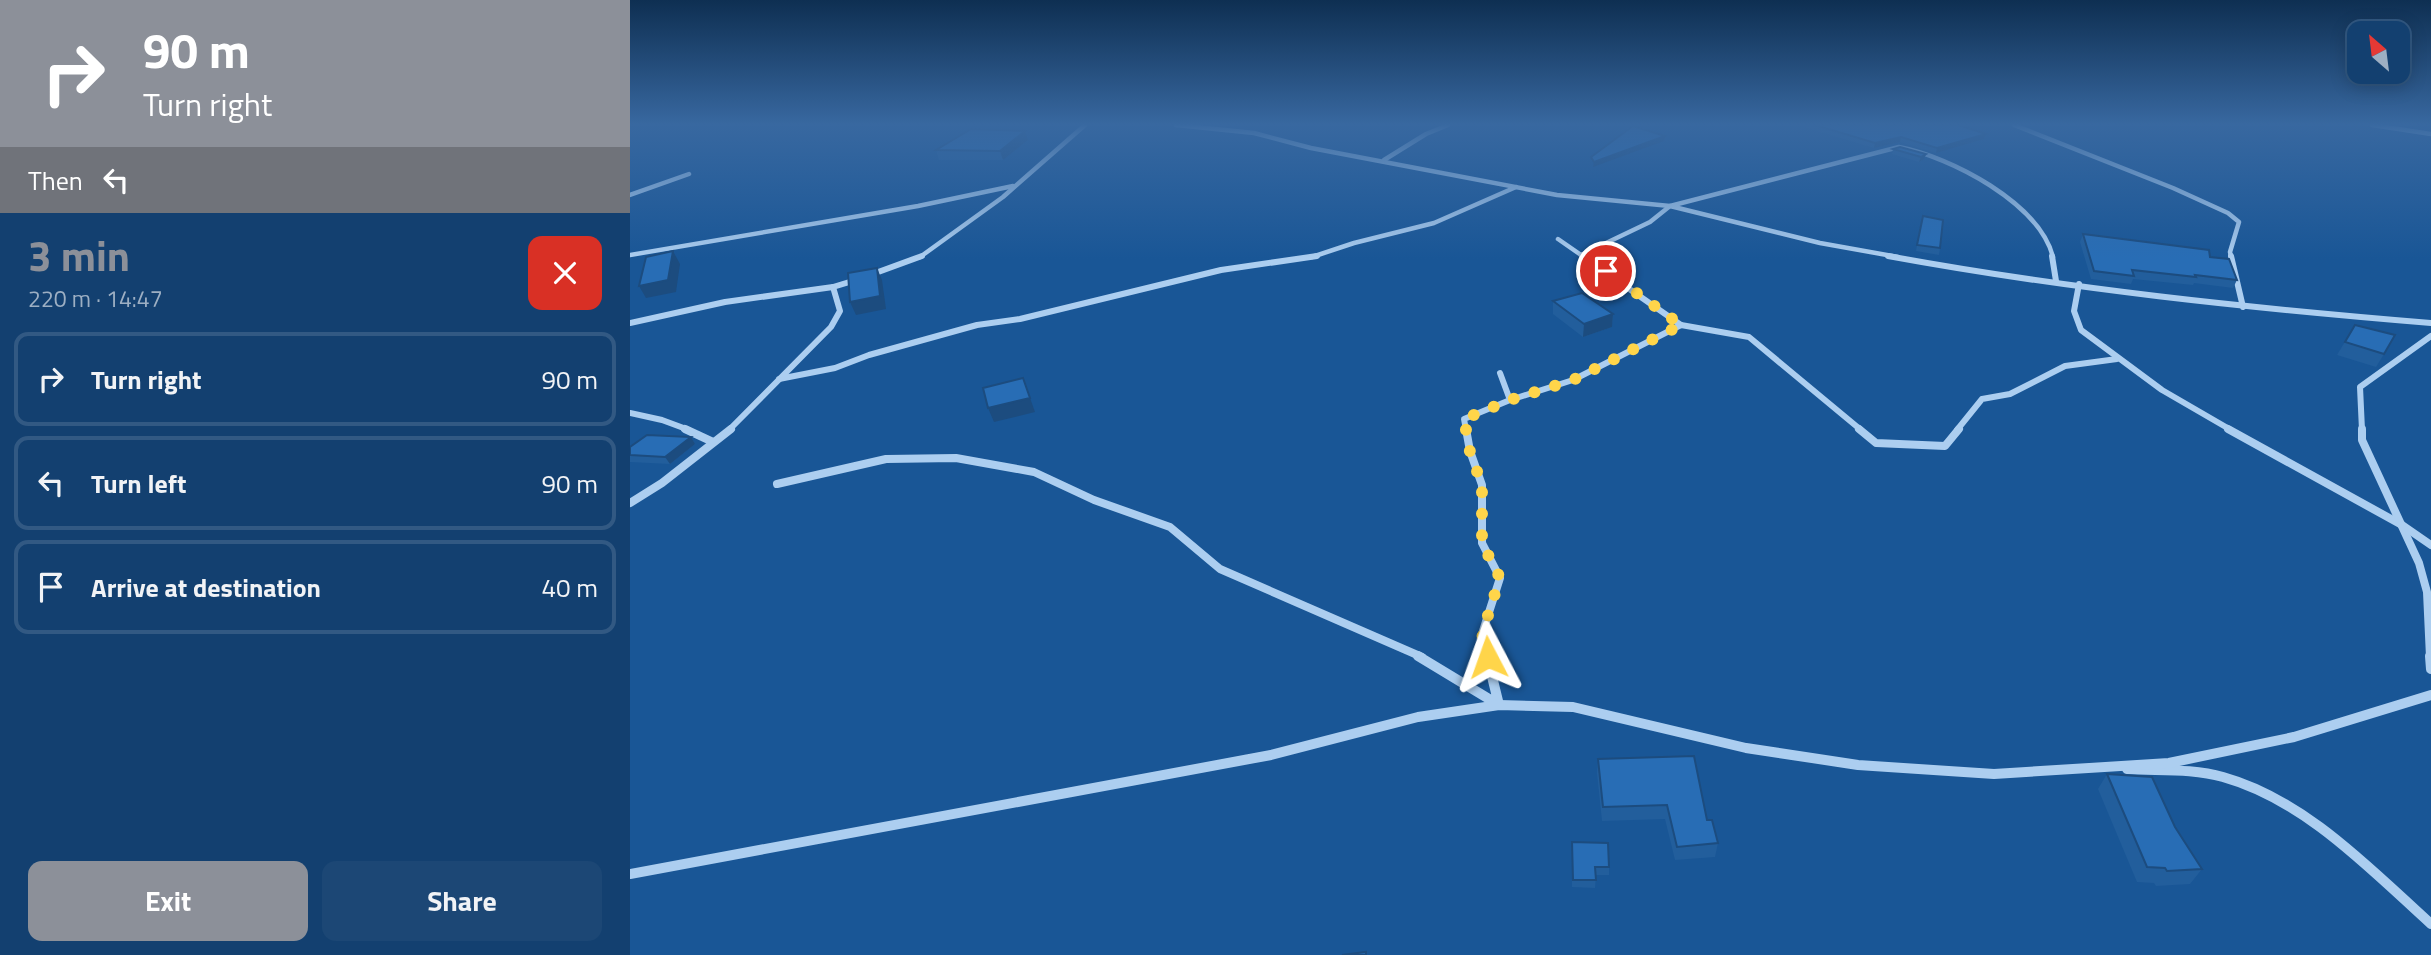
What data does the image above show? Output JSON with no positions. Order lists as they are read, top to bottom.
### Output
{
  "north": "top left",
  "page": {
    "turn": ["90 m", "Turn right"],
    "then": "Then",
    "heading": ["3 min", "220 m · 14:47"],
    "list": [
      {
        "name": "Turn right",
        "value": "90 m"
      },
      {
        "name": "Turn left",
        "value": "90 m"
      },
      {
        "name": "Arrive at destination",
        "value": "40 m"
      }
    ],
    "buttons": ["Exit", "Share"]
  }
}
